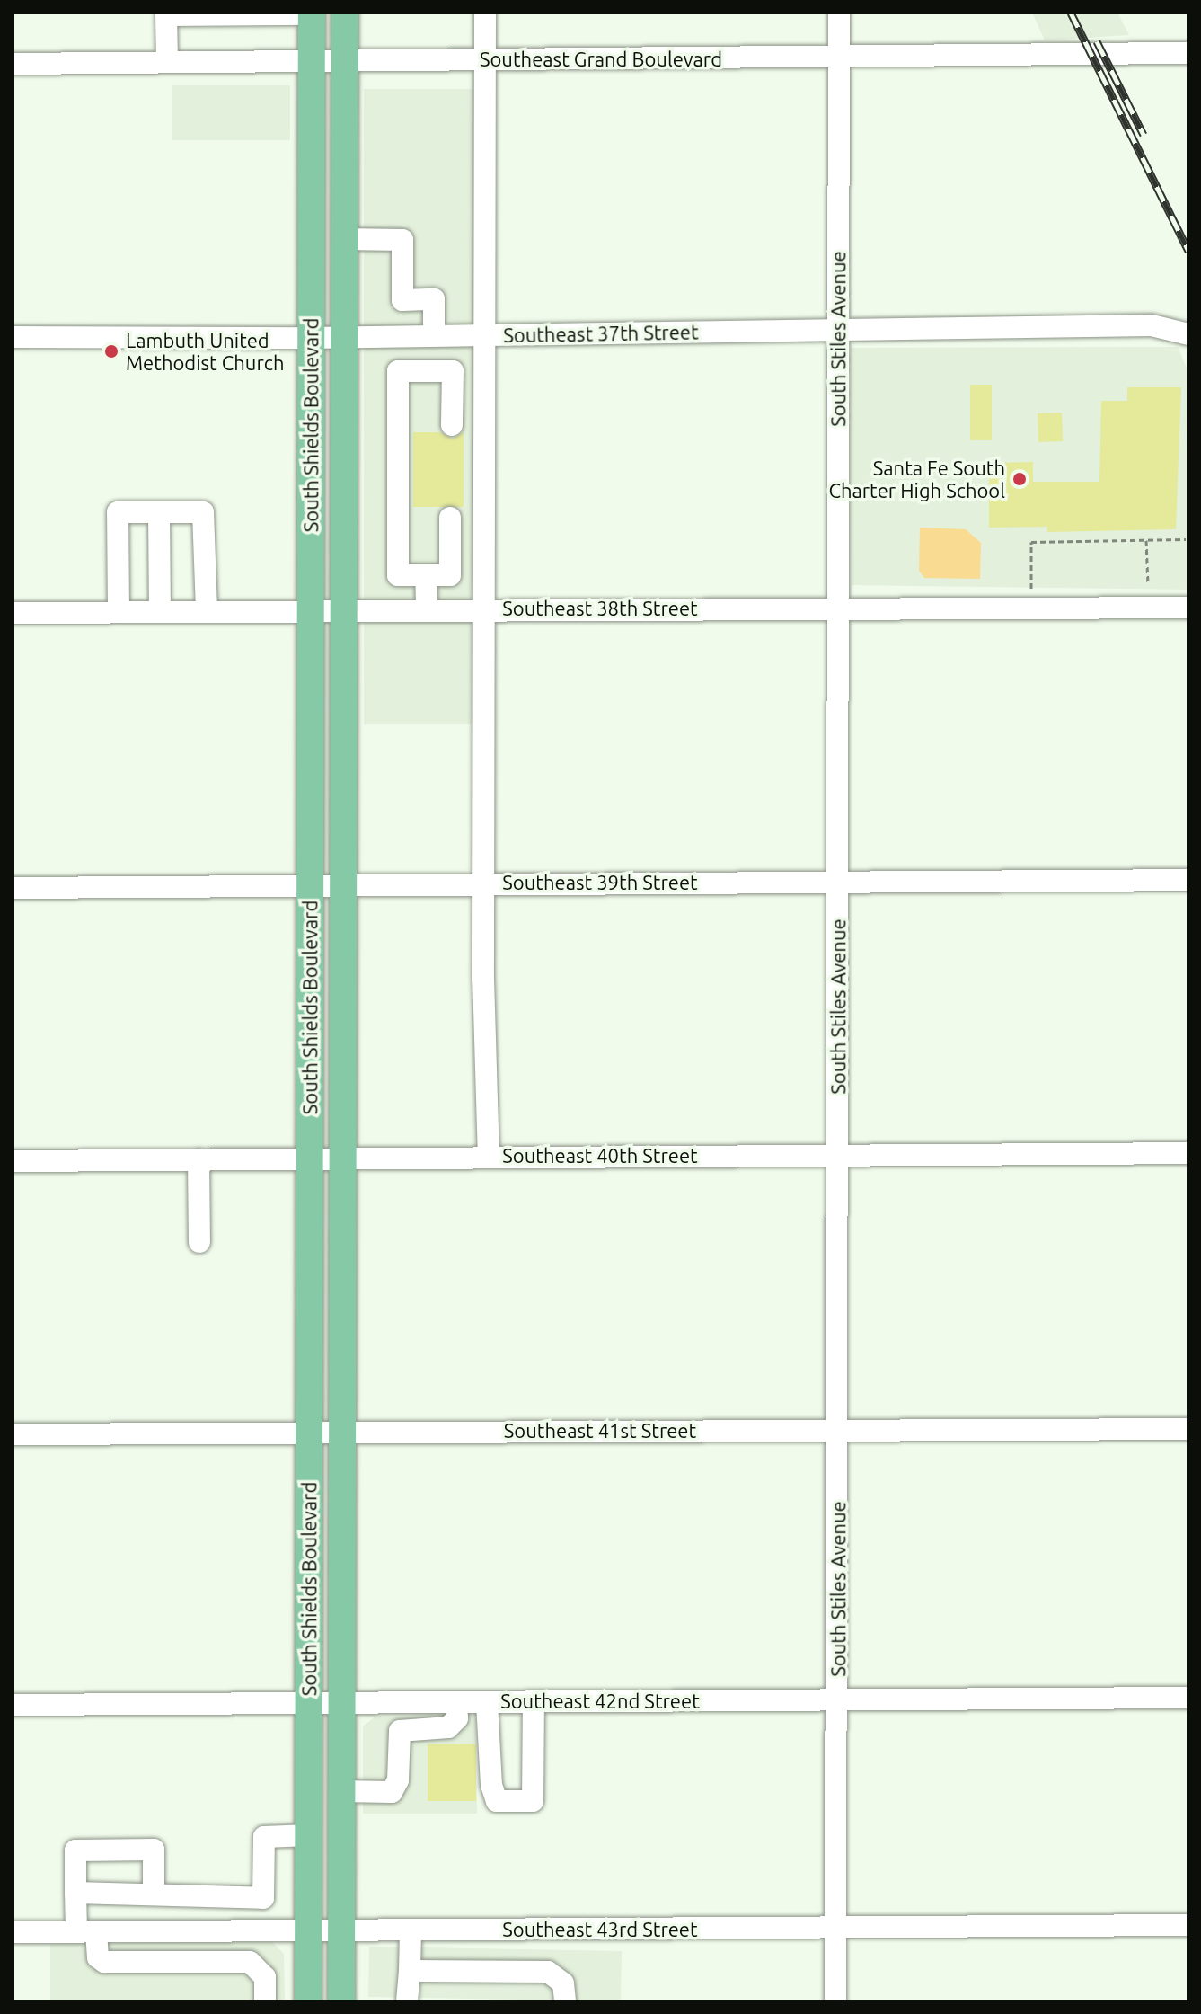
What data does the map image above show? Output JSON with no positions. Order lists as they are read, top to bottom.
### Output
{
  "streets": {
    "main road": ["South Shields Boulevard"],
    "street": [
      "Southeast Grand Boulevard",
      "Southeast 37th Street",
      "South Stiles Avenue",
      "Southeast 38th Street",
      "Southeast 39th Street",
      "Southeast 40th Street",
      "Southeast 41st Street",
      "Southeast 42nd Street",
      "Southeast 43rd Street"
    ]
  },
  "crossings": [
    ["Southeast Grand Boulevard", "South Stiles Avenue"],
    ["Southeast Grand Boulevard", "South Shields Boulevard"],
    ["Southeast 37th Street", "South Stiles Avenue"],
    ["Southeast 37th Street", "South Shields Boulevard"],
    ["South Stiles Avenue", "Southeast 38th Street"],
    ["South Stiles Avenue", "Southeast 39th Street"],
    ["South Stiles Avenue", "Southeast 40th Street"],
    ["South Stiles Avenue", "Southeast 41st Street"],
    ["South Stiles Avenue", "Southeast 42nd Street"],
    ["South Stiles Avenue", "Southeast 43rd Street"],
    ["South Shields Boulevard", "Southeast 38th Street"],
    ["South Shields Boulevard", "Southeast 39th Street"],
    ["South Shields Boulevard", "Southeast 40th Street"],
    ["South Shields Boulevard", "Southeast 41st Street"],
    ["South Shields Boulevard", "Southeast 42nd Street"],
    ["South Shields Boulevard", "Southeast 43rd Street"]
  ],
  "places": ["Lambuth United Methodist Church", "Santa Fe South Charter High School"]
}
